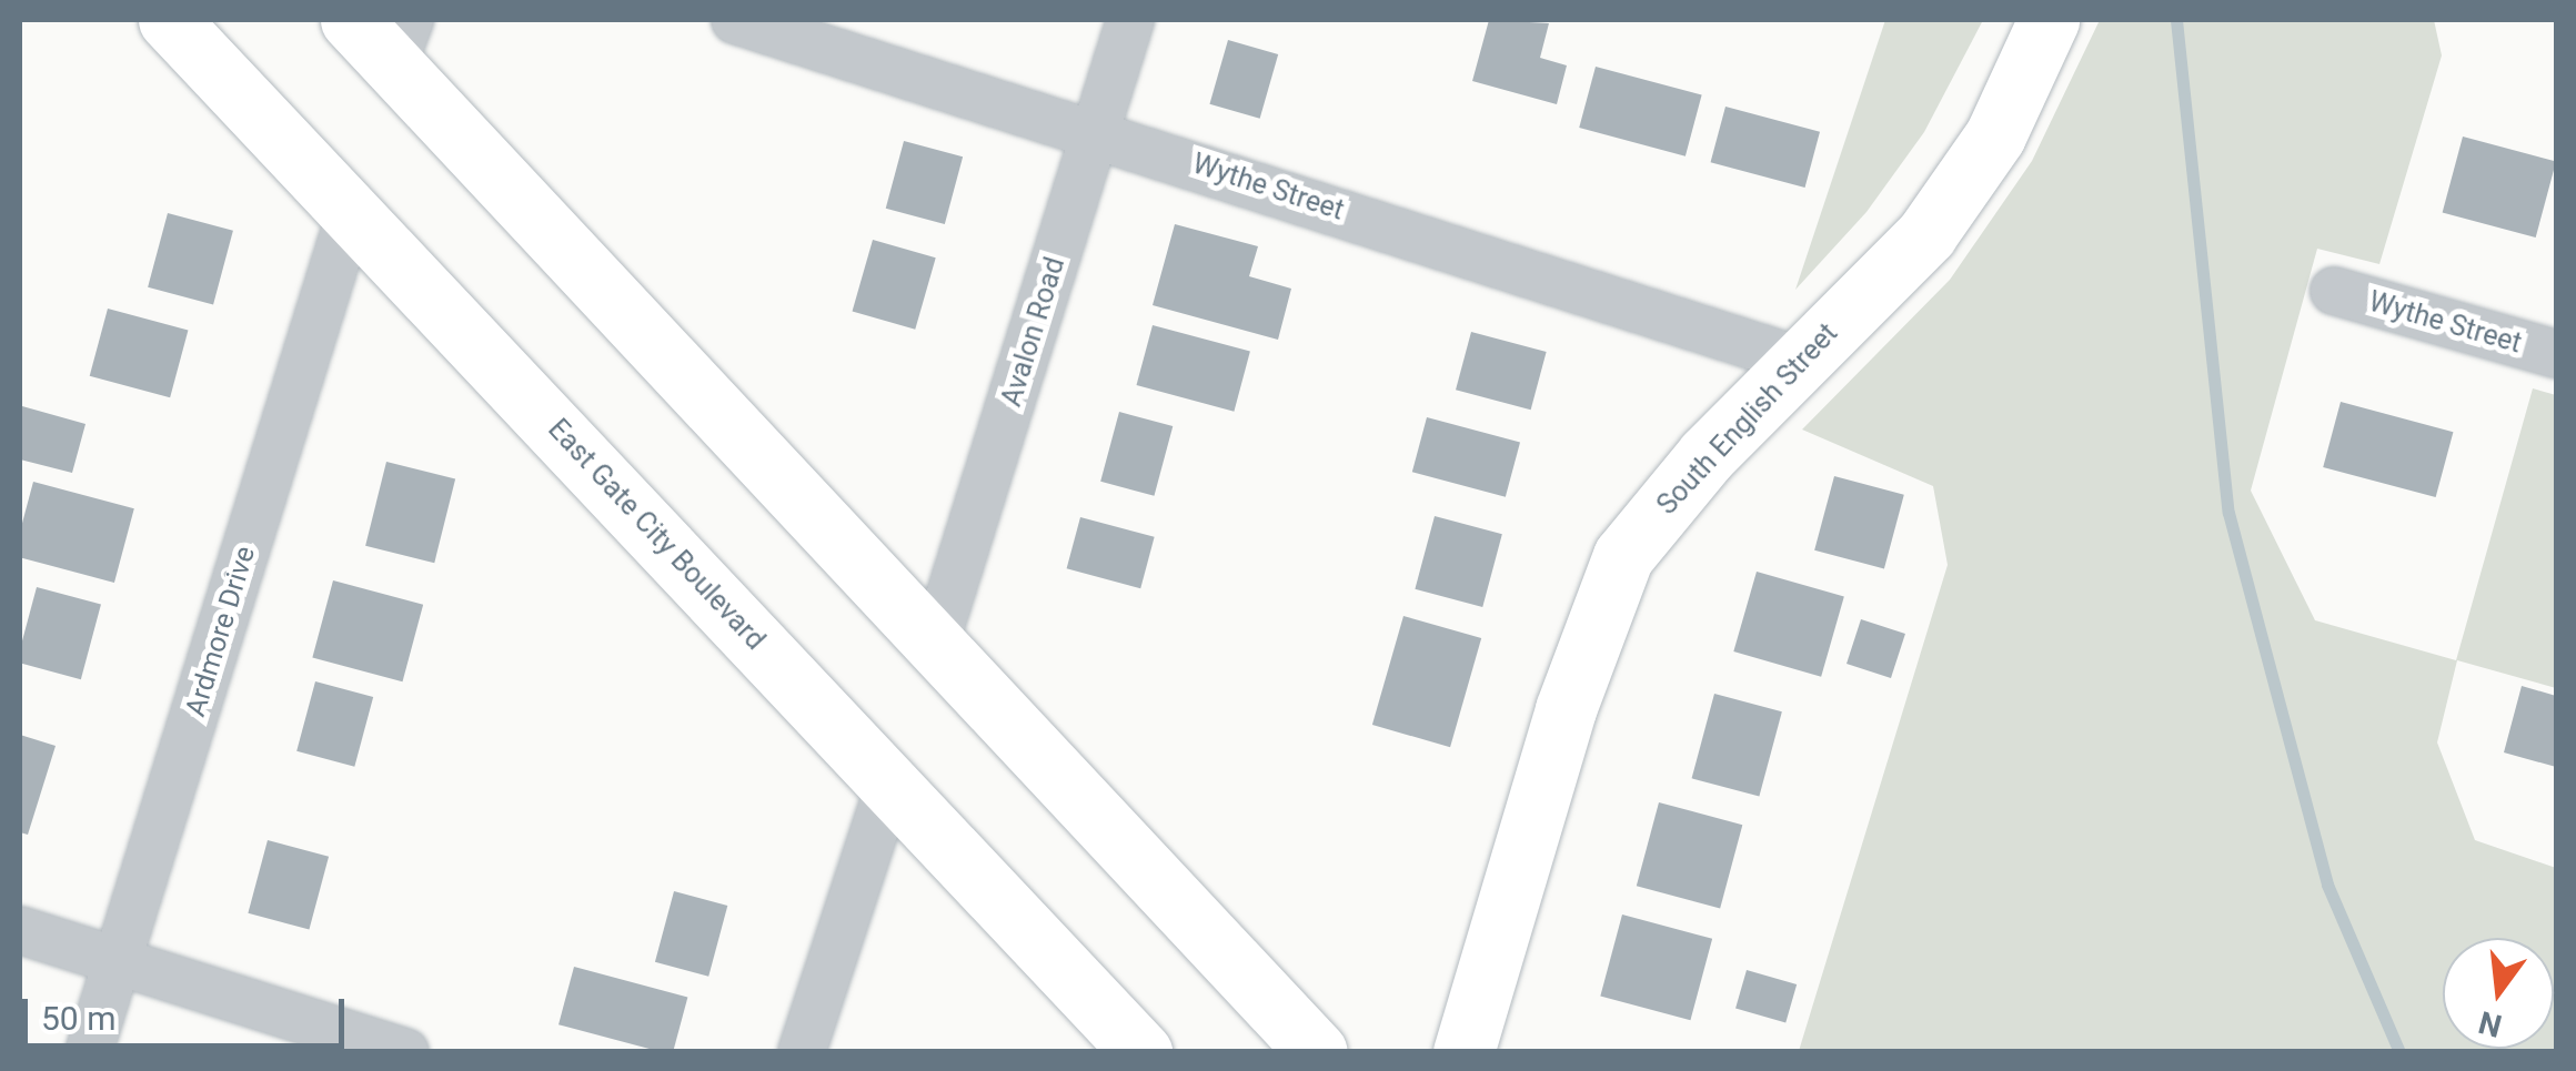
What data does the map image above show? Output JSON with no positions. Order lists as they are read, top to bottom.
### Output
{
  "streets": {
    "main road": ["South English Street", "East Gate City Boulevard"],
    "street": ["Wythe Street", "Avalon Road", "Ardmore Drive"]
  },
  "crossings": [
    ["Wythe Street", "Avalon Road"],
    ["Wythe Street", "South English Street"],
    ["East Gate City Boulevard", "Ardmore Drive"]
  ],
  "scale_bar": "50 m",
  "north": "bottom"
}
